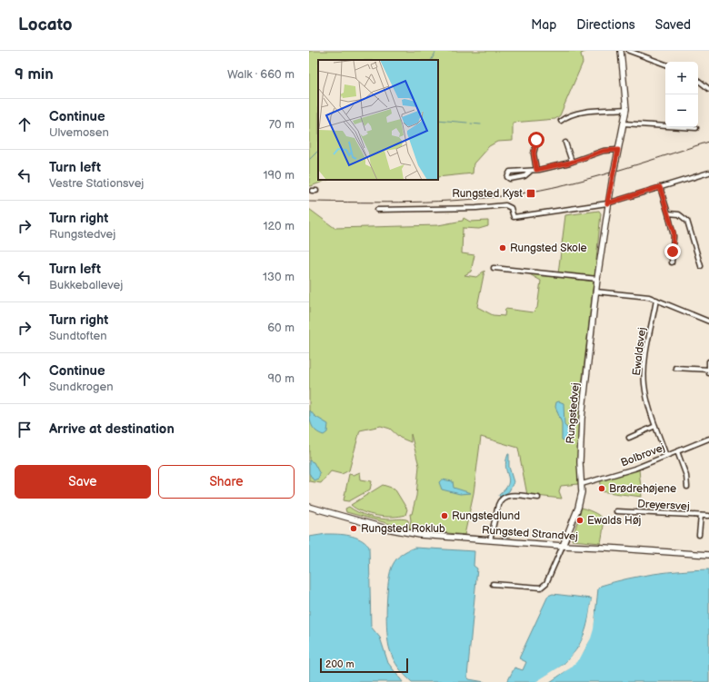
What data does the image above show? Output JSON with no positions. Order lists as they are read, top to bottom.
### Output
{
  "streets": {
    "main road": ["Rungstedvej", "Rungsted Strandvej"],
    "street": ["Ewaldsvej", "Bolbrovej", "Dreyersvej"]
  },
  "crossings": [
    ["Ewaldsvej", "Bolbrovej"],
    ["Rungstedvej", "Bolbrovej"],
    ["Rungstedvej", "Rungsted Strandvej"]
  ],
  "places": {
    "transit": ["Rungsted Kyst"],
    "other": [
      "Rungsted Skole",
      "Brødrehøjene",
      "Rungstedlund",
      "Ewalds Høj",
      "Rungsted Roklub"
    ]
  },
  "scale_bar": "200 m",
  "page": {
    "header": "Locato",
    "nav": ["Map", "Directions", "Saved"],
    "heading": ["9 min", "Walk · 660 m"],
    "map_buttons": ["+", "−"],
    "list": [
      ["Continue", "Ulvemosen", "70 m"],
      ["Turn left", "Vestre Stationsvej", "190 m"],
      ["Turn right", "Rungstedvej", "120 m"],
      ["Turn left", "Bukkeballevej", "130 m"],
      ["Turn right", "Sundtoften", "60 m"],
      ["Continue", "Sundkrogen", "90 m"],
      "Arrive at destination"
    ],
    "buttons": ["Save", "Share"],
    "scale": "200 m"
  }
}
